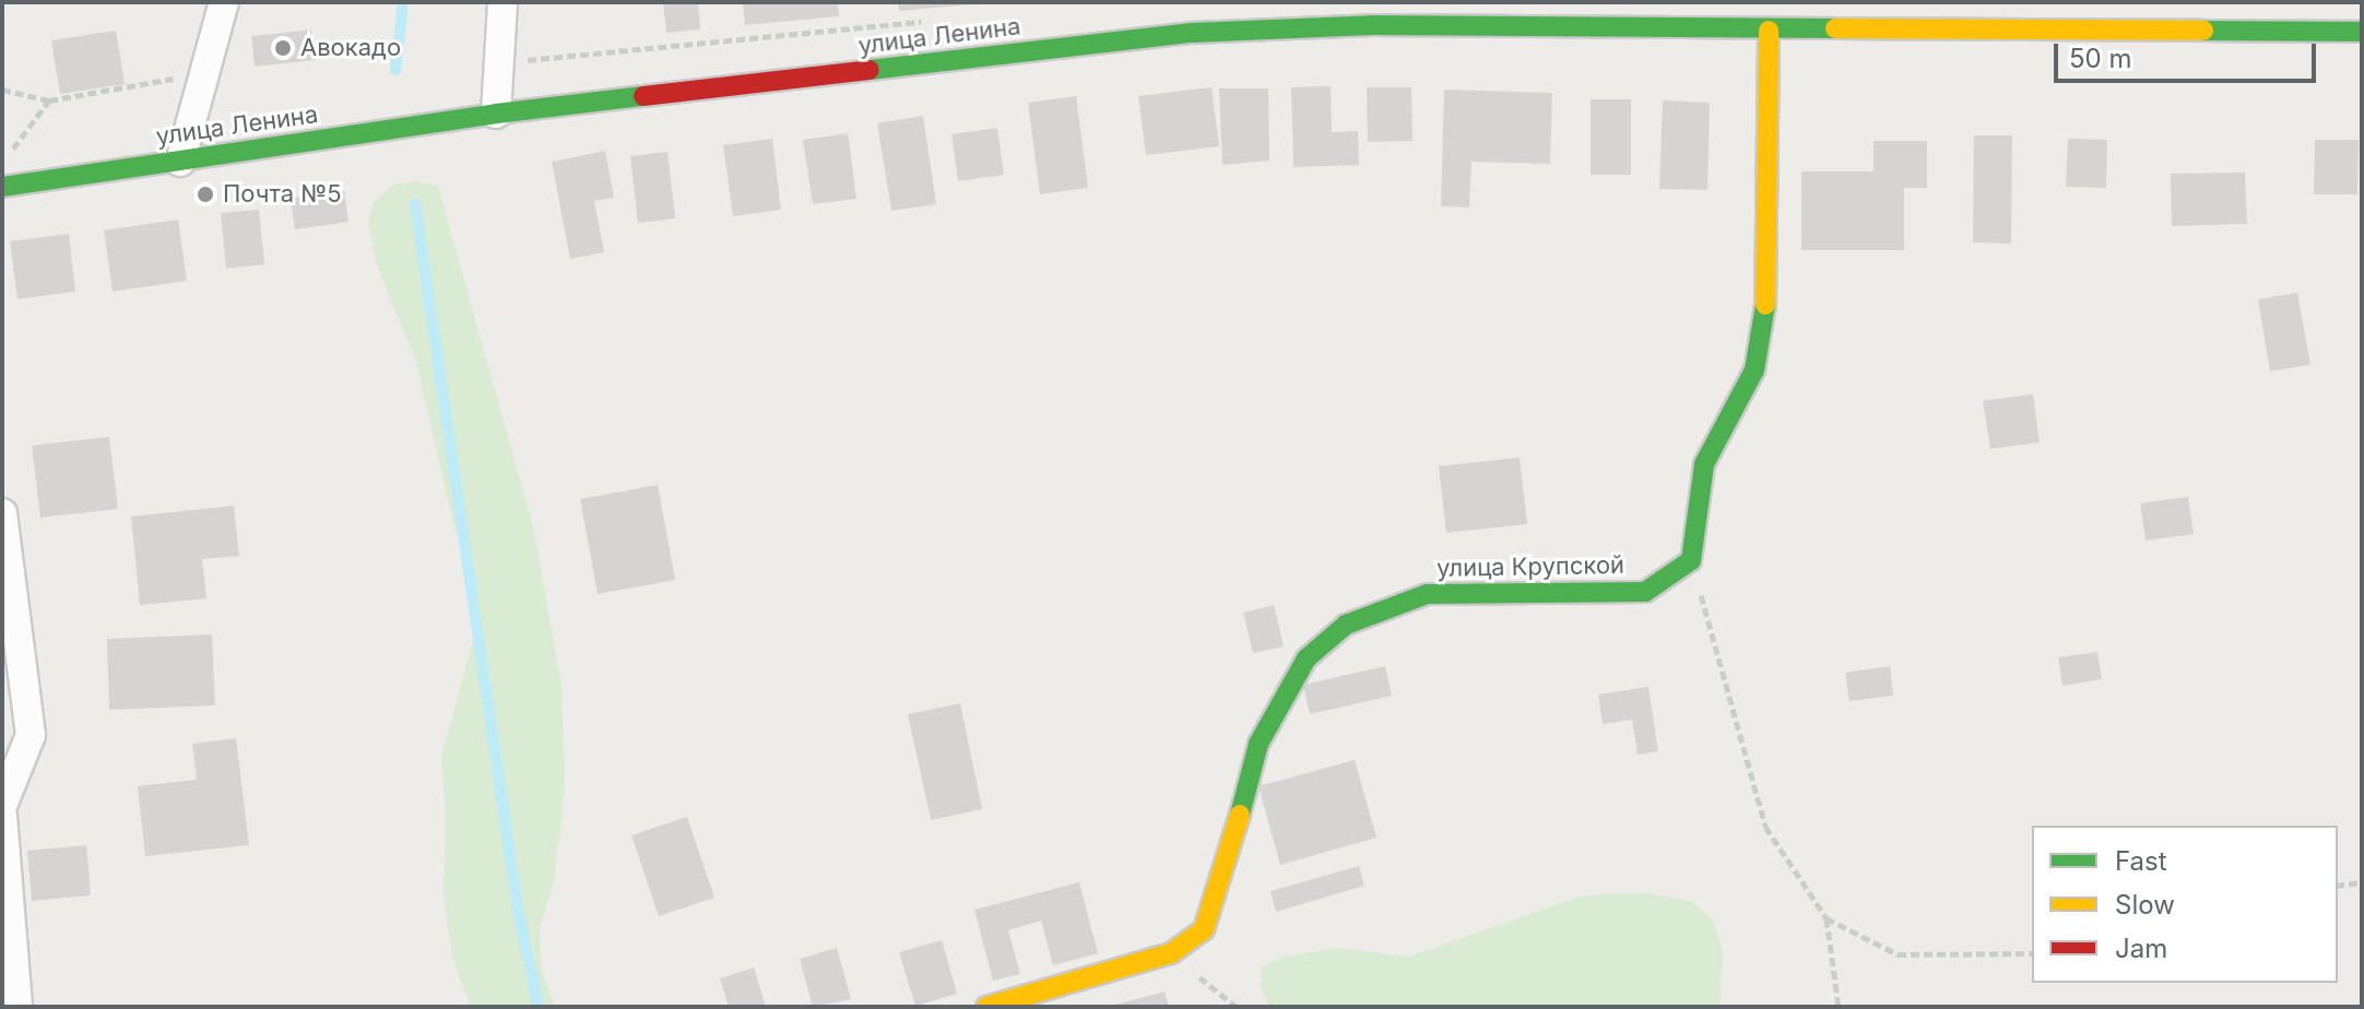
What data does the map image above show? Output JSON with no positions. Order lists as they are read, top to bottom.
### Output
{
  "streets": {
    "street": ["улица Ленина", "улица Крупской"]
  },
  "places": ["Авокадо", "Почта №5"],
  "legend": ["Fast", "Slow", "Jam"],
  "scale_bar": "50 m"
}
